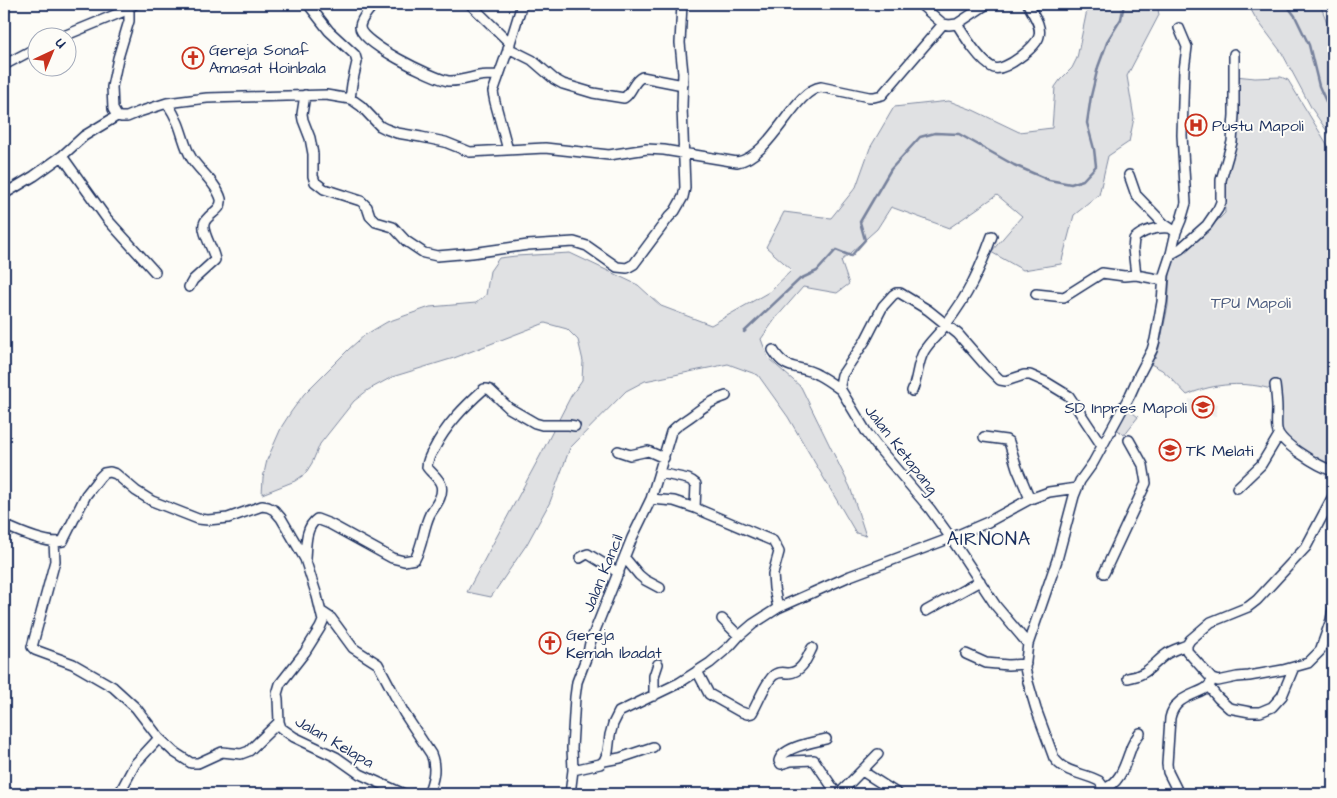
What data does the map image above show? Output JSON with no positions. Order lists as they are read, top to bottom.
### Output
{
  "streets": {
    "street": ["Jalan Ketapang", "Jalan Kancil", "Jalan Kelapa"]
  },
  "districts": ["AIRNONA"],
  "parks": ["TPU Mapoli"],
  "places": {
    "church": ["Gereja Sonaf Amasat Hoinbala", "Gereja Kemah Ibadat"],
    "hospital": ["Pustu Mapoli"],
    "school or university": ["SD Inpres Mapoli", "TK Melati"]
  },
  "north": "top right"
}
